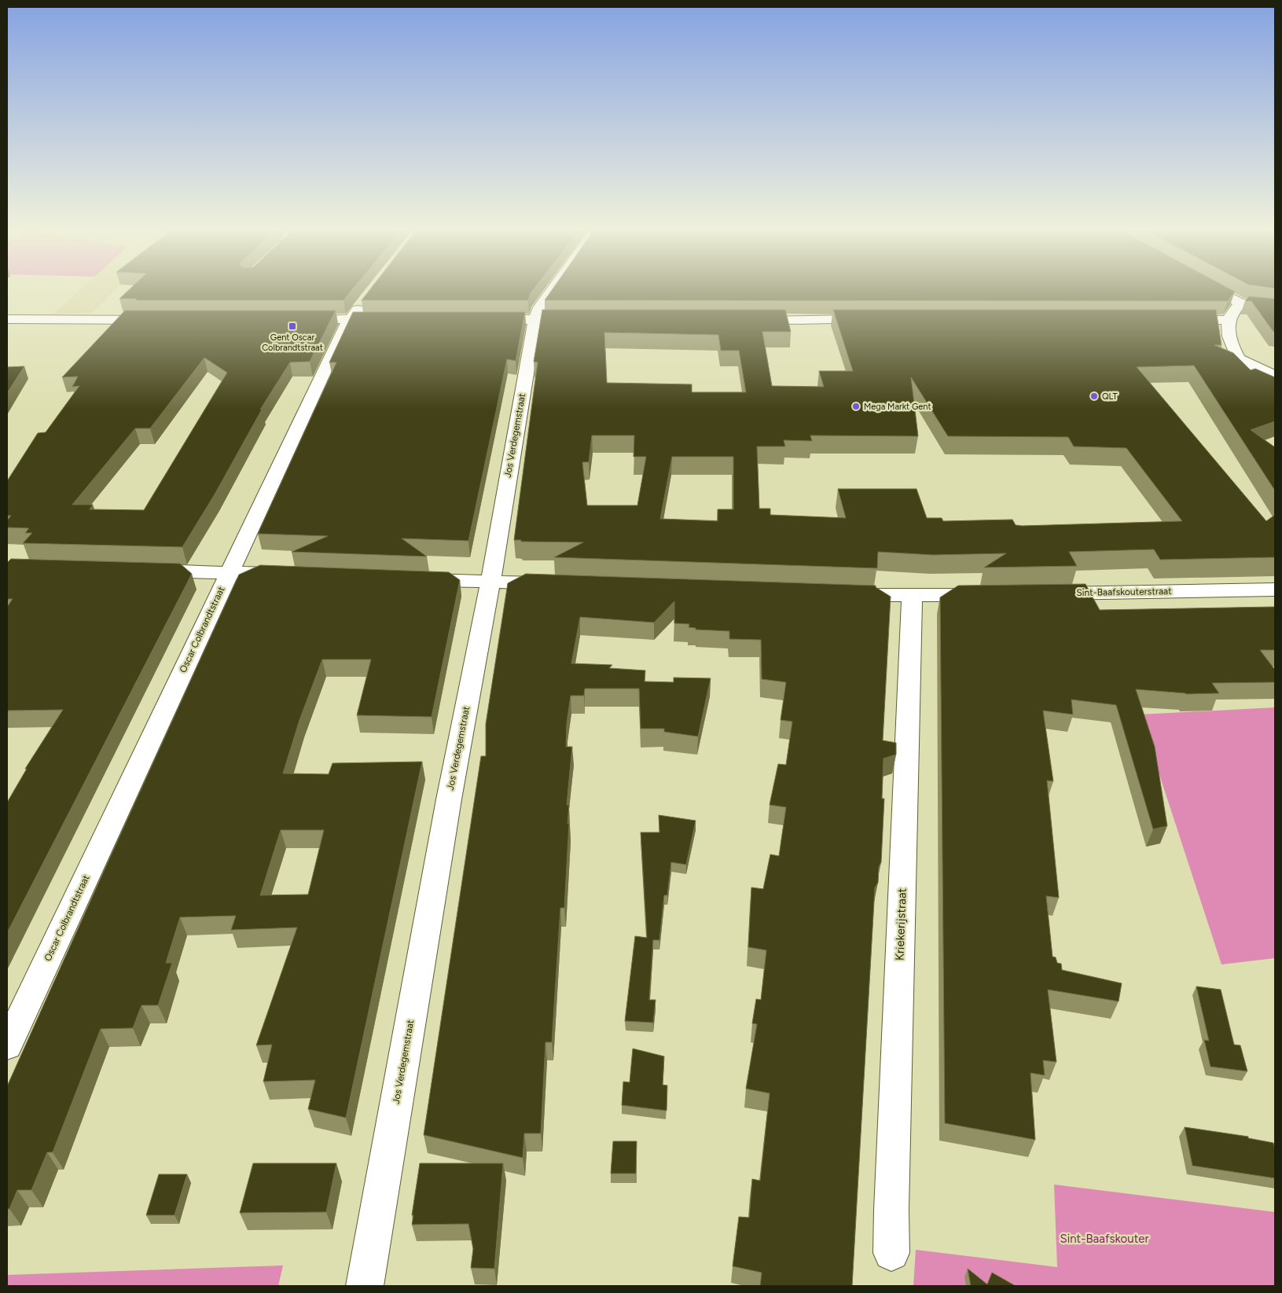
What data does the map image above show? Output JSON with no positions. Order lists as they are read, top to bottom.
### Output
{
  "streets": {
    "street": [
      "Jos Verdegemstraat",
      "Sint-Baafskouterstraat",
      "Oscar Colbrandtstraat",
      "Kriekerijstraat"
    ]
  },
  "parks": ["Sint-Baafskouter"],
  "places": {
    "transit": ["Gent Oscar Colbrandtstraat"],
    "other": ["QLT", "Mega Markt Gent"]
  }
}
